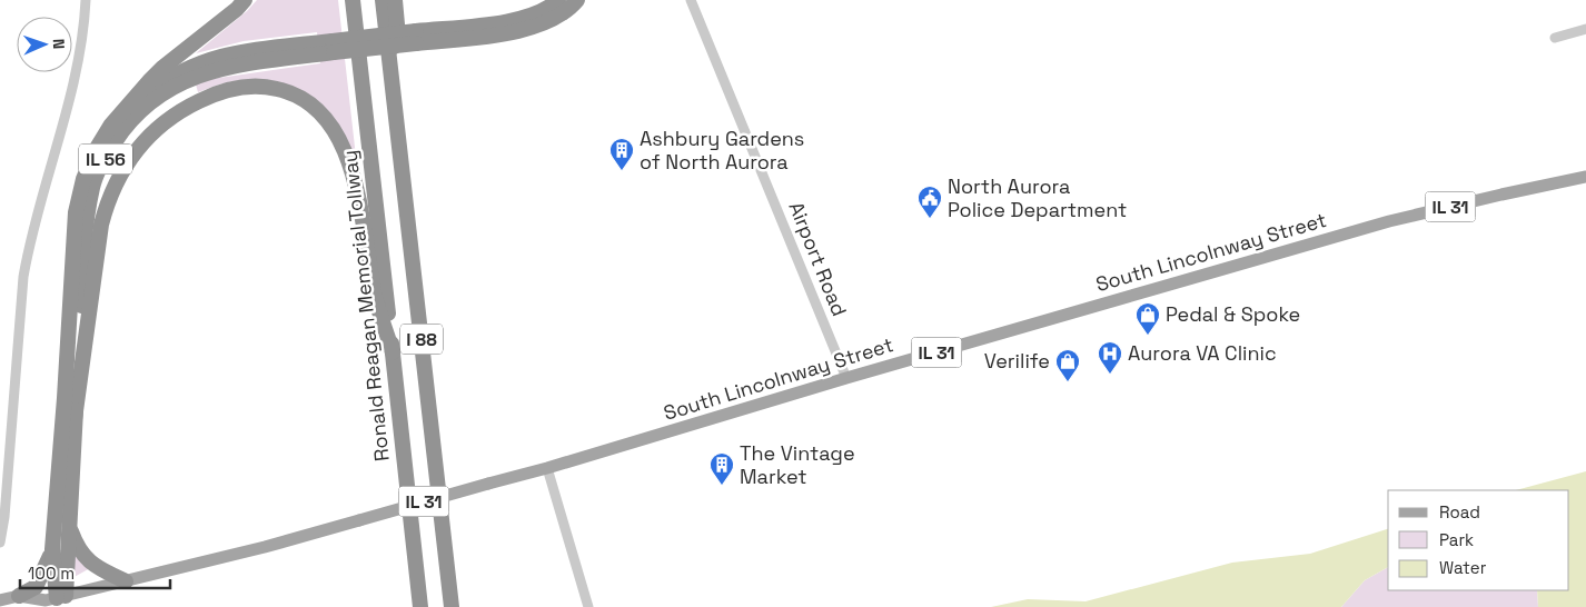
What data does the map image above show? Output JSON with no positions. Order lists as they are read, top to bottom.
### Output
{
  "streets": {
    "highway": ["IL 56", "Ronald Reagan Memorial Tollway", "I 88"],
    "main road": ["IL 31", "South Lincolnway Street"],
    "street": ["Airport Road"]
  },
  "crossings": [
    ["IL 56", "South Lincolnway Street"],
    ["South Lincolnway Street", "Airport Road"]
  ],
  "places": {
    "building": ["Ashbury Gardens of North Aurora", "The Vintage Market"],
    "public building": ["North Aurora Police Department"],
    "shop": ["Pedal & Spoke", "Verilife"],
    "hospital": ["Aurora VA Clinic"]
  },
  "legend": ["Road", "Park", "Water"],
  "scale_bar": "100 m",
  "north": "right"
}
